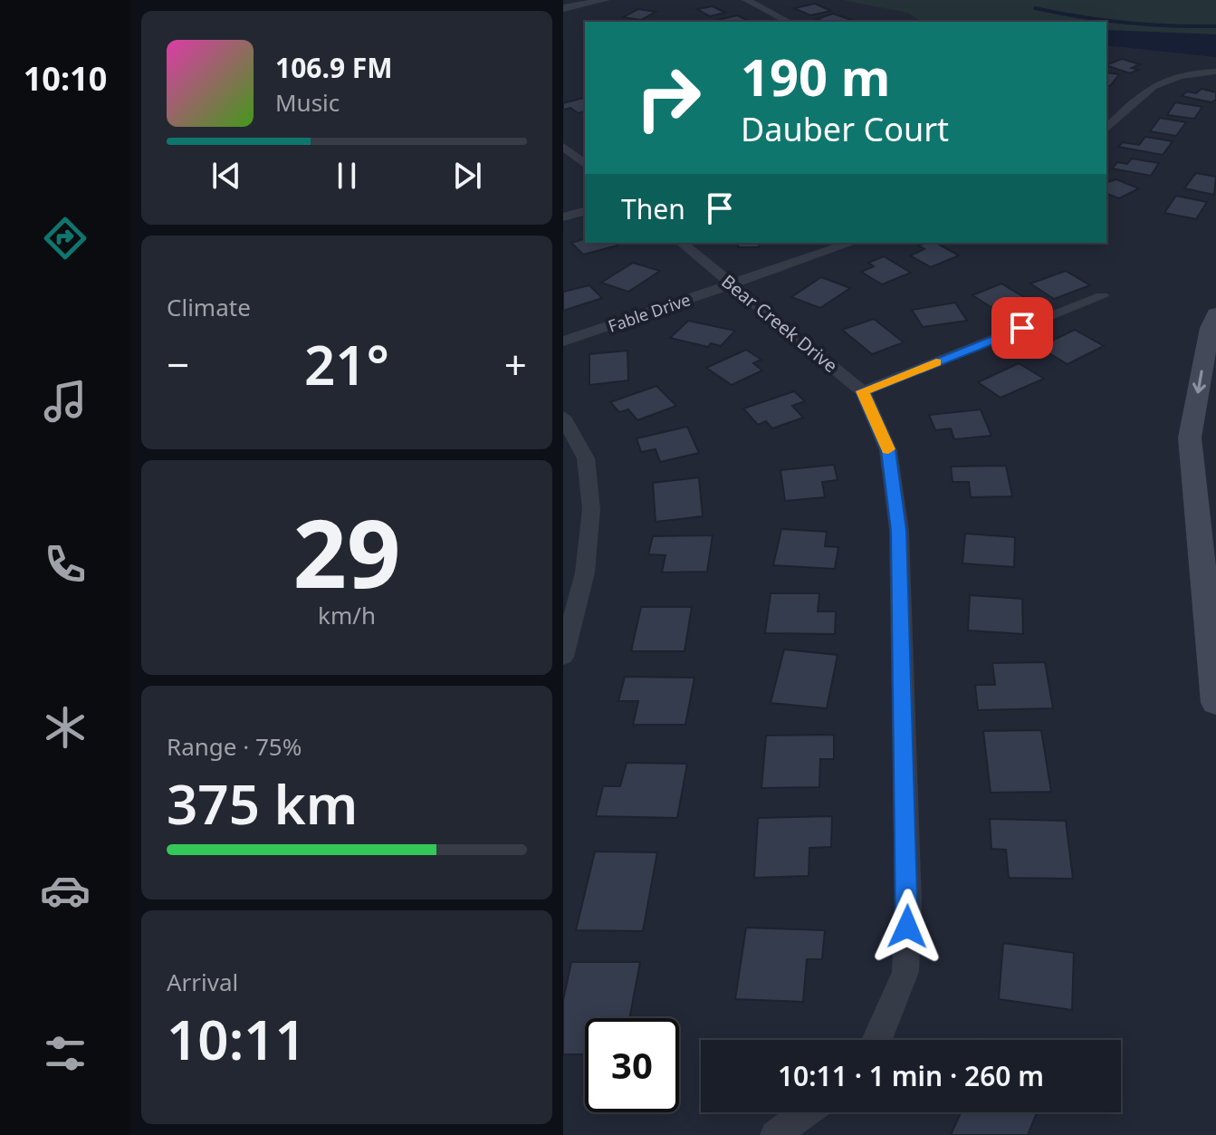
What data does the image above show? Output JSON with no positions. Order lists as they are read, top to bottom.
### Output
{
  "streets": {
    "street": ["Fable Drive", "Bear Creek Drive"]
  },
  "crossings": [
    ["Fable Drive", "Bear Creek Drive"]
  ],
  "page": {
    "tabs": "10:10",
    "turn": ["190 m", "Dauber Court"],
    "song": ["106.9 FM", "Music"],
    "then": "Then",
    "tile": [
      "Climate",
      ["29", "km/h"],
      ["Range · 75%", "375 km"],
      ["Arrival", "10:11"]
    ],
    "heat": ["−", "21°", "+"],
    "limit": "30",
    "trip": "10:11 · 1 min · 260 m"
  }
}
